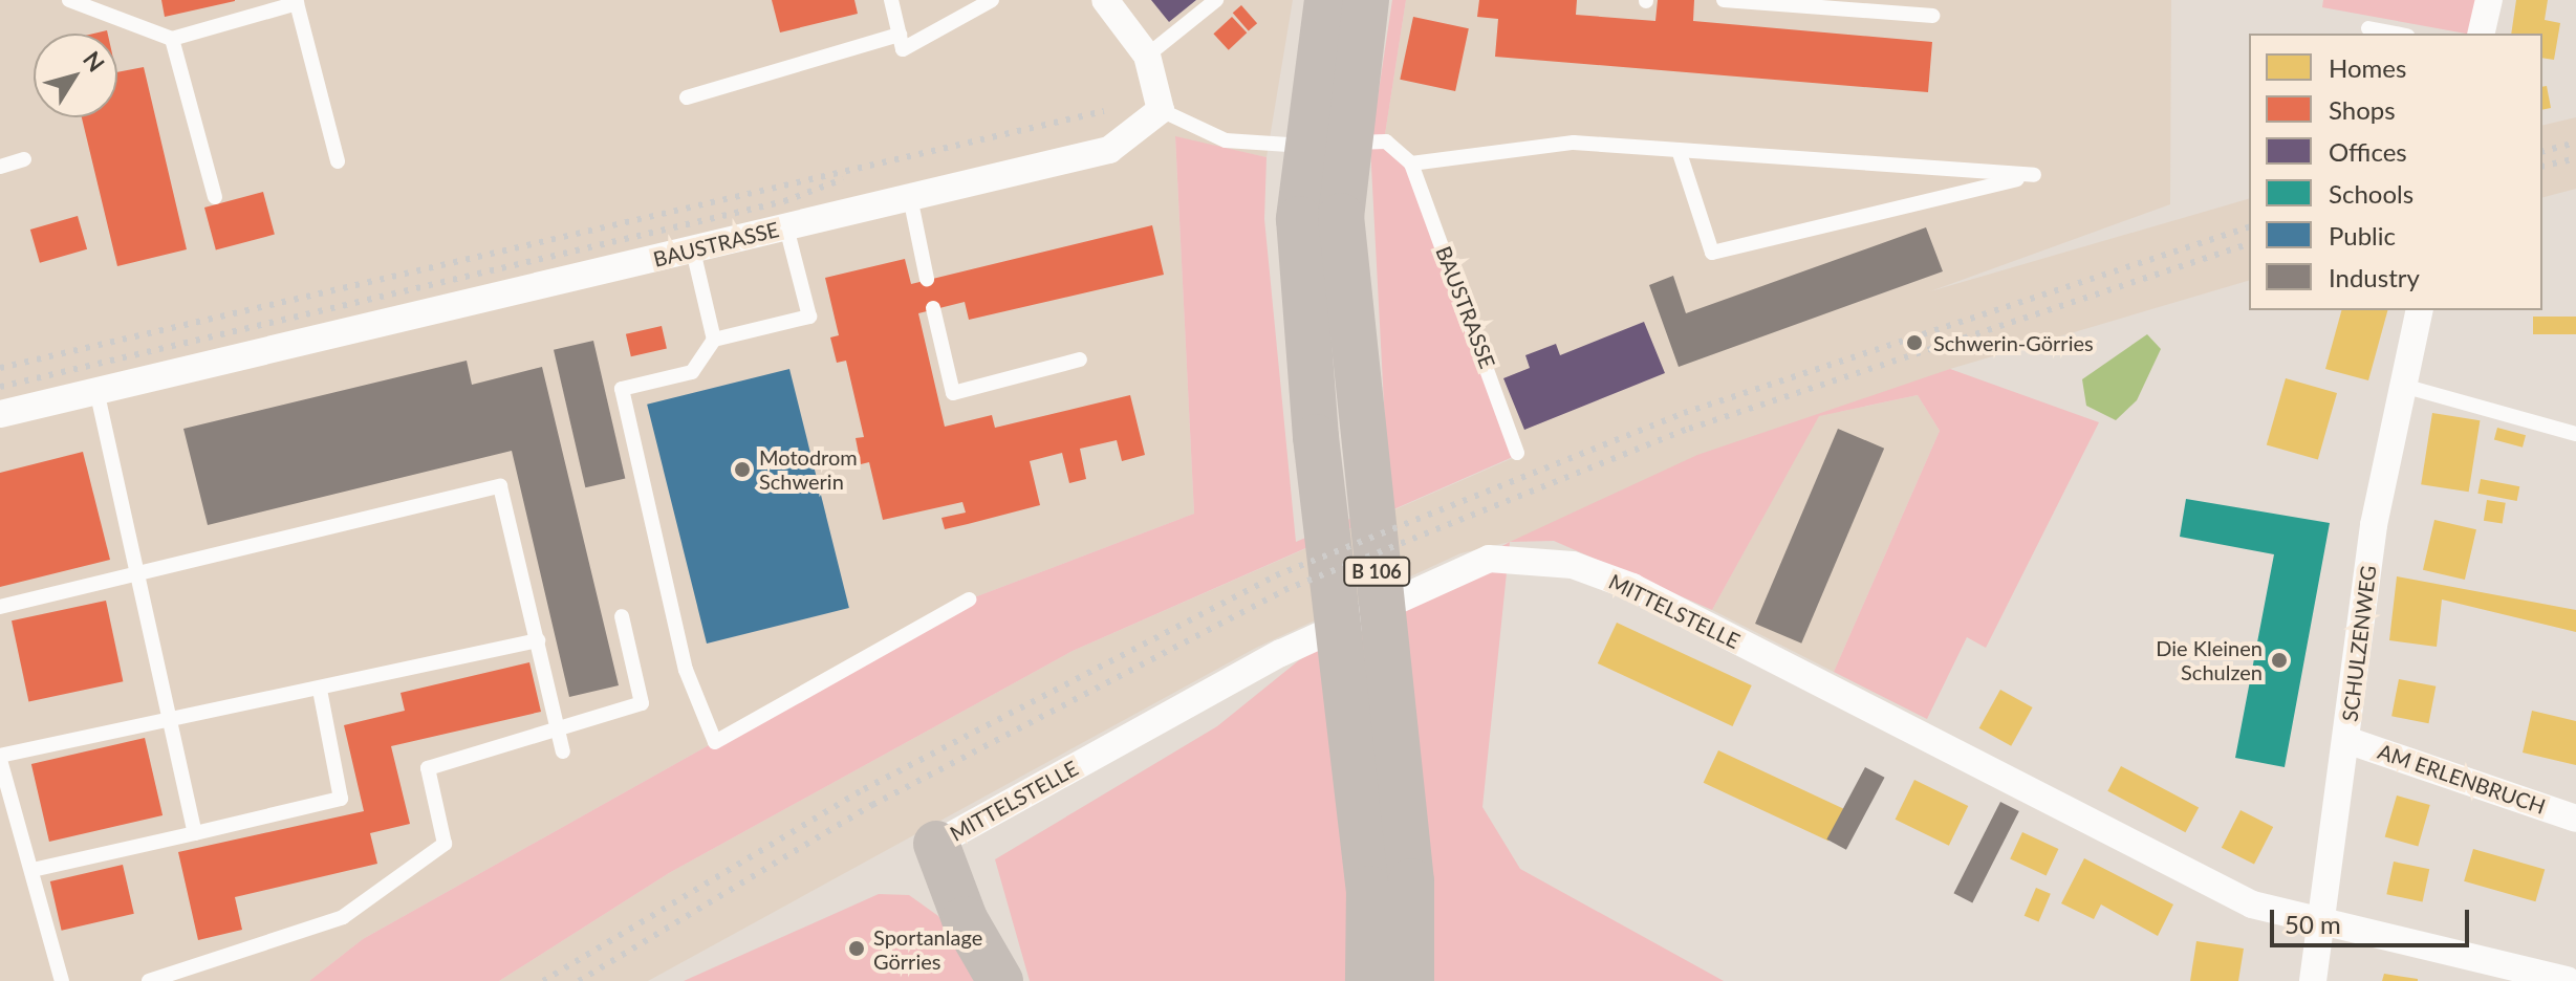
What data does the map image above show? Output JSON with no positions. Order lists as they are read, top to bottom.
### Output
{
  "streets": {
    "highway": ["B 106"],
    "street": [
      "BAUSTRASSE",
      "MITTELSTELLE",
      "SCHULZENWEG",
      "AM ERLENBRUCH"
    ]
  },
  "crossings": [
    ["MITTELSTELLE", "SCHULZENWEG"],
    ["SCHULZENWEG", "AM ERLENBRUCH"]
  ],
  "places": [
    "Schwerin-Görries",
    "Motodrom Schwerin",
    "Die Kleinen Schulzen",
    "Sportanlage Görries"
  ],
  "legend": [
    "Homes",
    "Shops",
    "Offices",
    "Schools",
    "Public",
    "Industry"
  ],
  "scale_bar": "50 m",
  "north": "top right"
}
